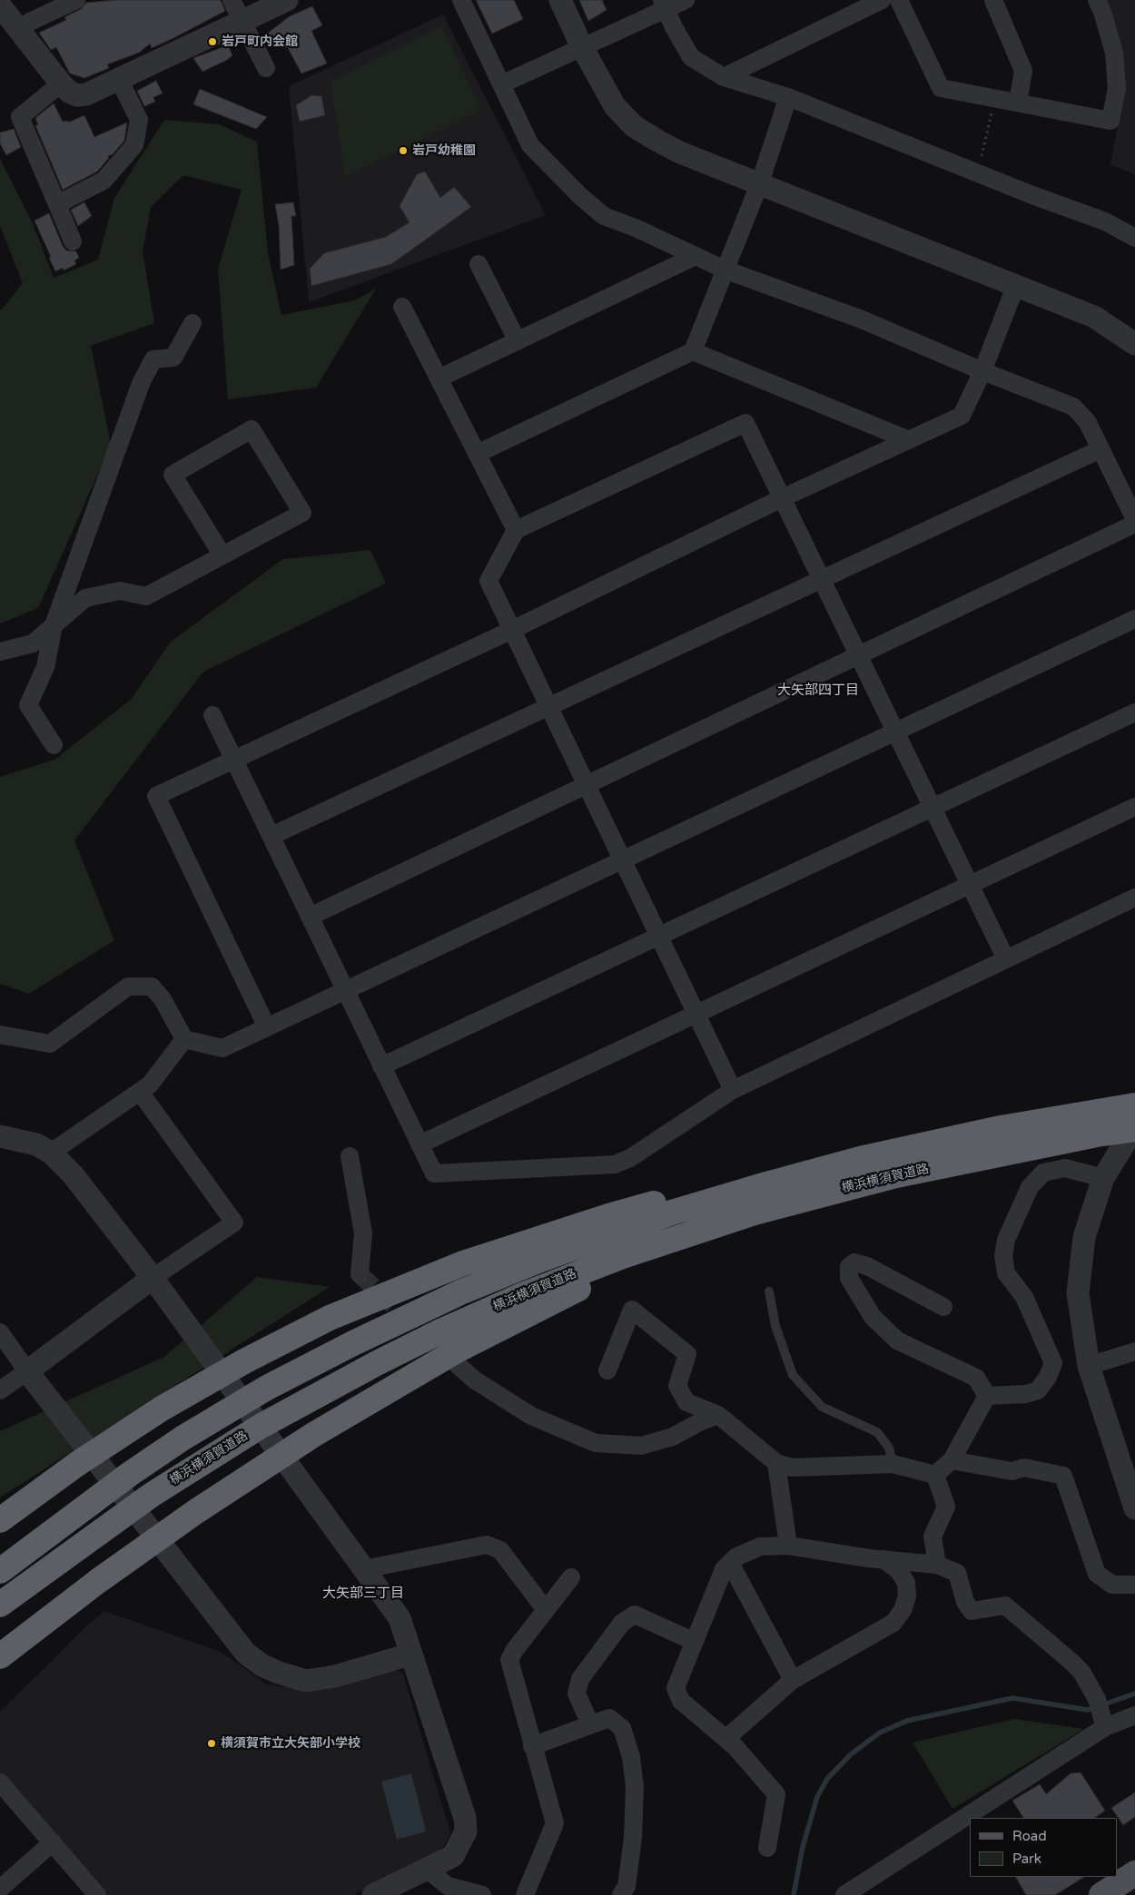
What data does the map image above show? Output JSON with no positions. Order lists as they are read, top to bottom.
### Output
{
  "streets": {
    "highway": ["横浜横須賀道路"]
  },
  "districts": ["大矢部四丁目", "大矢部三丁目"],
  "places": ["岩戸町内会館", "岩戸幼稚園", "横須賀市立大矢部小学校"],
  "legend": ["Road", "Park"]
}
